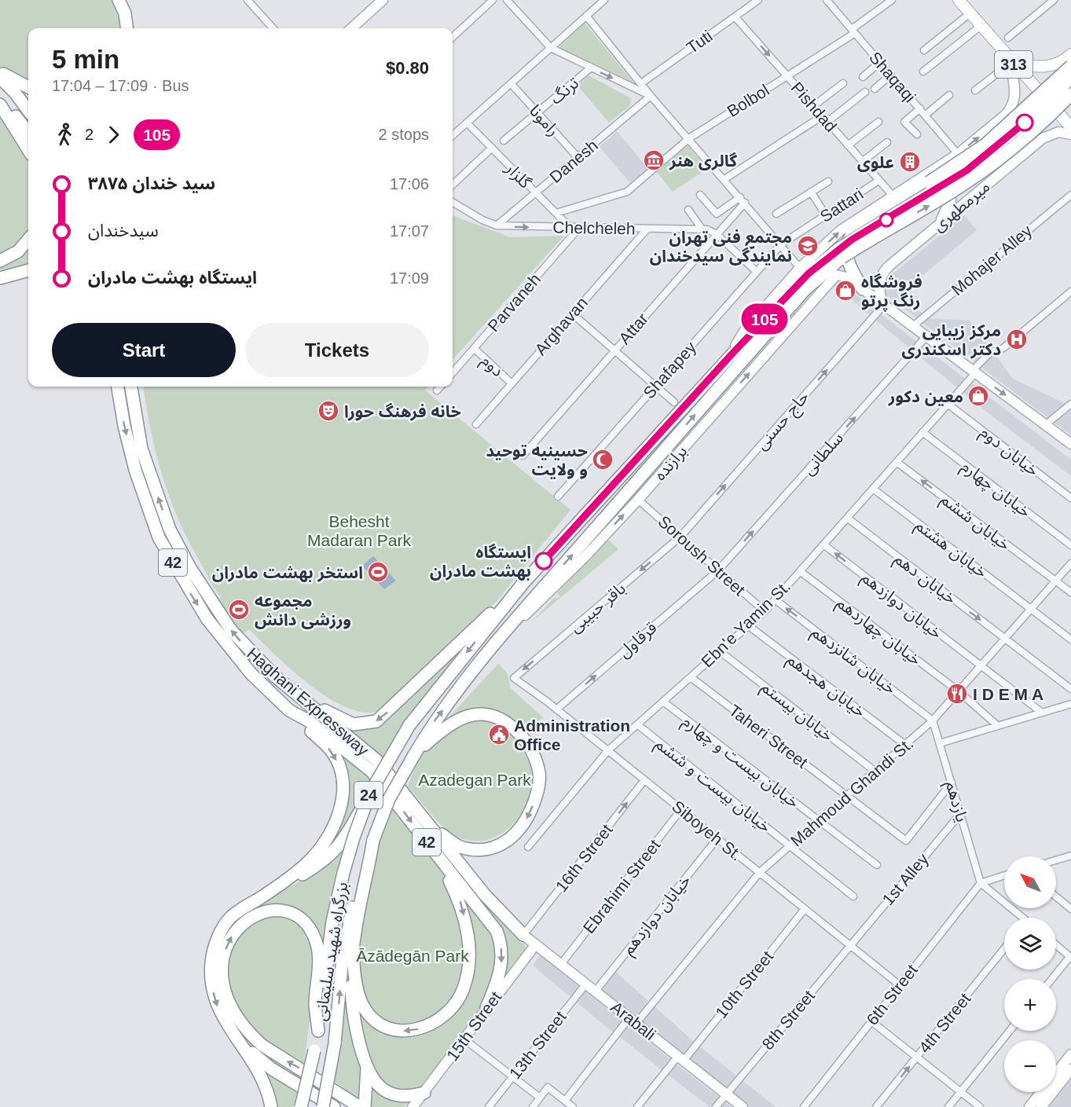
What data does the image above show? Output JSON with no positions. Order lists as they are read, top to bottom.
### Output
{
  "streets": {
    "highway": [
      "42",
      "Haghani Expressway",
      "24",
      "بزرگراه شهید سلیمانی"
    ],
    "main road": [
      "313",
      "میرمطهری",
      "برازنده",
      "Arabali",
      "15th Street"
    ],
    "street": [
      "Tuti",
      "Shaqaqi",
      "ترنگ",
      "Bolbol",
      "Pishdad",
      "رامونا",
      "Danesh",
      "گلزار",
      "Sattari",
      "Chelcheleh",
      "Mohajer Alley",
      "Parvaneh",
      "Arghavan",
      "Attar",
      "دوم",
      "Shafapey",
      "حاج حسنی",
      "خیابان دوم",
      "سلطانی",
      "خیابان چهارم",
      "خیابان ششم",
      "خیابان هشتم",
      "Soroush Street",
      "خیابان دهم",
      "خیابان دوازدهم",
      "باقر حبیبی",
      "Ebn'e Yamin St.",
      "خیابان چهاردهم",
      "قرقاول",
      "خیابان شانزدهم",
      "خیابان هجدهم",
      "خیابان بیستم",
      "Taheri Street",
      "خیابان بیست و چهارم",
      "خیابان بیست و ششم",
      "Mahmoud Ghandi St.",
      "یازدهم",
      "Siboyeh St.",
      "16th Street",
      "1st Alley",
      "Ebrahimi Street",
      "10th Street",
      "6th Street",
      "8th Street",
      "4th Street",
      "13th Street"
    ]
  },
  "crossings": [
    ["Tuti", "Pishdad"],
    ["Shaqaqi", "Bolbol"],
    ["ترنگ", "رامونا"],
    ["Bolbol", "Pishdad"],
    ["Bolbol", "گلزار"],
    ["Pishdad", "Sattari"],
    ["رامونا", "Danesh"],
    ["Danesh", "گلزار"],
    ["Danesh", "Chelcheleh"],
    ["گلزار", "Chelcheleh"],
    ["Sattari", "Shafapey"],
    ["میرمطهری", "حاج حسنی"],
    ["Chelcheleh", "Parvaneh"],
    ["Chelcheleh", "Arghavan"],
    ["Chelcheleh", "Attar"],
    ["Chelcheleh", "Shafapey"],
    ["Parvaneh", "دوم"],
    ["Arghavan", "دوم"],
    ["حاج حسنی", "Soroush Street"],
    ["حاج حسنی", "باقر حبیبی"],
    ["خیابان دوم", "Ebn'e Yamin St."],
    ["سلطانی", "Soroush Street"],
    ["سلطانی", "قرقاول"],
    ["برازنده", "Soroush Street"],
    ["برازنده", "24"],
    ["خیابان چهارم", "Ebn'e Yamin St."],
    ["خیابان ششم", "Ebn'e Yamin St."],
    ["خیابان ششم", "Mahmoud Ghandi St."],
    ["خیابان هشتم", "Ebn'e Yamin St."],
    ["خیابان هشتم", "Mahmoud Ghandi St."],
    ["Soroush Street", "باقر حبیبی"],
    ["Soroush Street", "Ebn'e Yamin St."],
    ["Soroush Street", "قرقاول"],
    ["خیابان دهم", "Ebn'e Yamin St."],
    ["خیابان دهم", "Mahmoud Ghandi St."],
    ["خیابان دوازدهم", "Ebn'e Yamin St."],
    ["خیابان دوازدهم", "Mahmoud Ghandi St."],
    ["خیابان دوازدهم", "Siboyeh St."],
    ["خیابان دوازدهم", "Arabali"],
    ["باقر حبیبی", "Siboyeh St."],
    ["Ebn'e Yamin St.", "خیابان چهاردهم"],
    ["Ebn'e Yamin St.", "خیابان شانزدهم"],
    ["Ebn'e Yamin St.", "خیابان هجدهم"],
    ["Ebn'e Yamin St.", "خیابان بیستم"],
    ["Ebn'e Yamin St.", "Taheri Street"],
    ["Ebn'e Yamin St.", "خیابان بیست و چهارم"],
    ["Ebn'e Yamin St.", "خیابان بیست و ششم"],
    ["Ebn'e Yamin St.", "Siboyeh St."],
    ["خیابان چهاردهم", "Mahmoud Ghandi St."],
    ["قرقاول", "Siboyeh St."],
    ["خیابان شانزدهم", "Mahmoud Ghandi St."],
    ["خیابان شانزدهم", "یازدهم"],
    ["خیابان هجدهم", "Mahmoud Ghandi St."],
    ["Haghani Expressway", "16th Street"],
    ["Haghani Expressway", "Arabali"],
    ["Haghani Expressway", "15th Street"],
    ["خیابان بیستم", "Mahmoud Ghandi St."],
    ["Taheri Street", "Mahmoud Ghandi St."],
    ["خیابان بیست و چهارم", "Mahmoud Ghandi St."],
    ["خیابان بیست و ششم", "Mahmoud Ghandi St."],
    ["Mahmoud Ghandi St.", "یازدهم"],
    ["Mahmoud Ghandi St.", "Siboyeh St."],
    ["Mahmoud Ghandi St.", "Arabali"],
    ["24", "بزرگراه شهید سلیمانی"],
    ["یازدهم", "1st Alley"],
    ["یازدهم", "6th Street"],
    ["Siboyeh St.", "16th Street"],
    ["Siboyeh St.", "1st Alley"],
    ["Siboyeh St.", "Ebrahimi Street"],
    ["Siboyeh St.", "10th Street"],
    ["Siboyeh St.", "6th Street"],
    ["Siboyeh St.", "8th Street"],
    ["16th Street", "Arabali"],
    ["1st Alley", "8th Street"],
    ["Ebrahimi Street", "Arabali"],
    ["10th Street", "Arabali"],
    ["8th Street", "Arabali"],
    ["Arabali", "15th Street"],
    ["Arabali", "13th Street"]
  ],
  "one_way": [
    "حاج حسنی",
    "سلطانی",
    "خیابان ششم",
    "خیابان دهم",
    "خیابان دوازدهم",
    "باقر حبیبی",
    "قرقاول",
    "خیابان شانزدهم",
    "16th Street"
  ],
  "parks": ["Behesht Madaran Park", "Azadegan Park", "Āzādegān Park"],
  "places": {
    "museum": ["گالری هنر"],
    "building": ["علوی"],
    "school or university": ["مجتمع فنی تهران نمایندگی سیدخندان"],
    "shop": ["فروشگاه رنگ پرتو", "معین دکور"],
    "hospital": ["مرکز زیبایی دکتر اسکندری"],
    "theatre": ["خانه فرهنگ حورا"],
    "mosque": ["حسینیه توحید و ولایت"],
    "other": ["ایستگاه بهشت مادران"],
    "sports": ["استخر بهشت مادران", "مجموعه ورزشی دانش"],
    "restaurant": ["I D E M A"],
    "public building": ["Administration Office"]
  },
  "lines": ["bus line 105"],
  "north": "top left",
  "page": {
    "on_map": "105",
    "heading": ["5 min", "17:04 – 17:09 · Bus", "$0.80"],
    "legs": ["2", "105", "2 stops"],
    "list": [
      {
        "name": "سید خندان ۳۸۷۵",
        "value": "17:06"
      },
      {
        "name": "سیدخندان",
        "value": "17:07"
      },
      {
        "name": "ایستگاه بهشت مادران",
        "value": "17:09"
      }
    ],
    "buttons": ["Start", "Tickets"],
    "map_buttons": ["+", "−"]
  }
}
